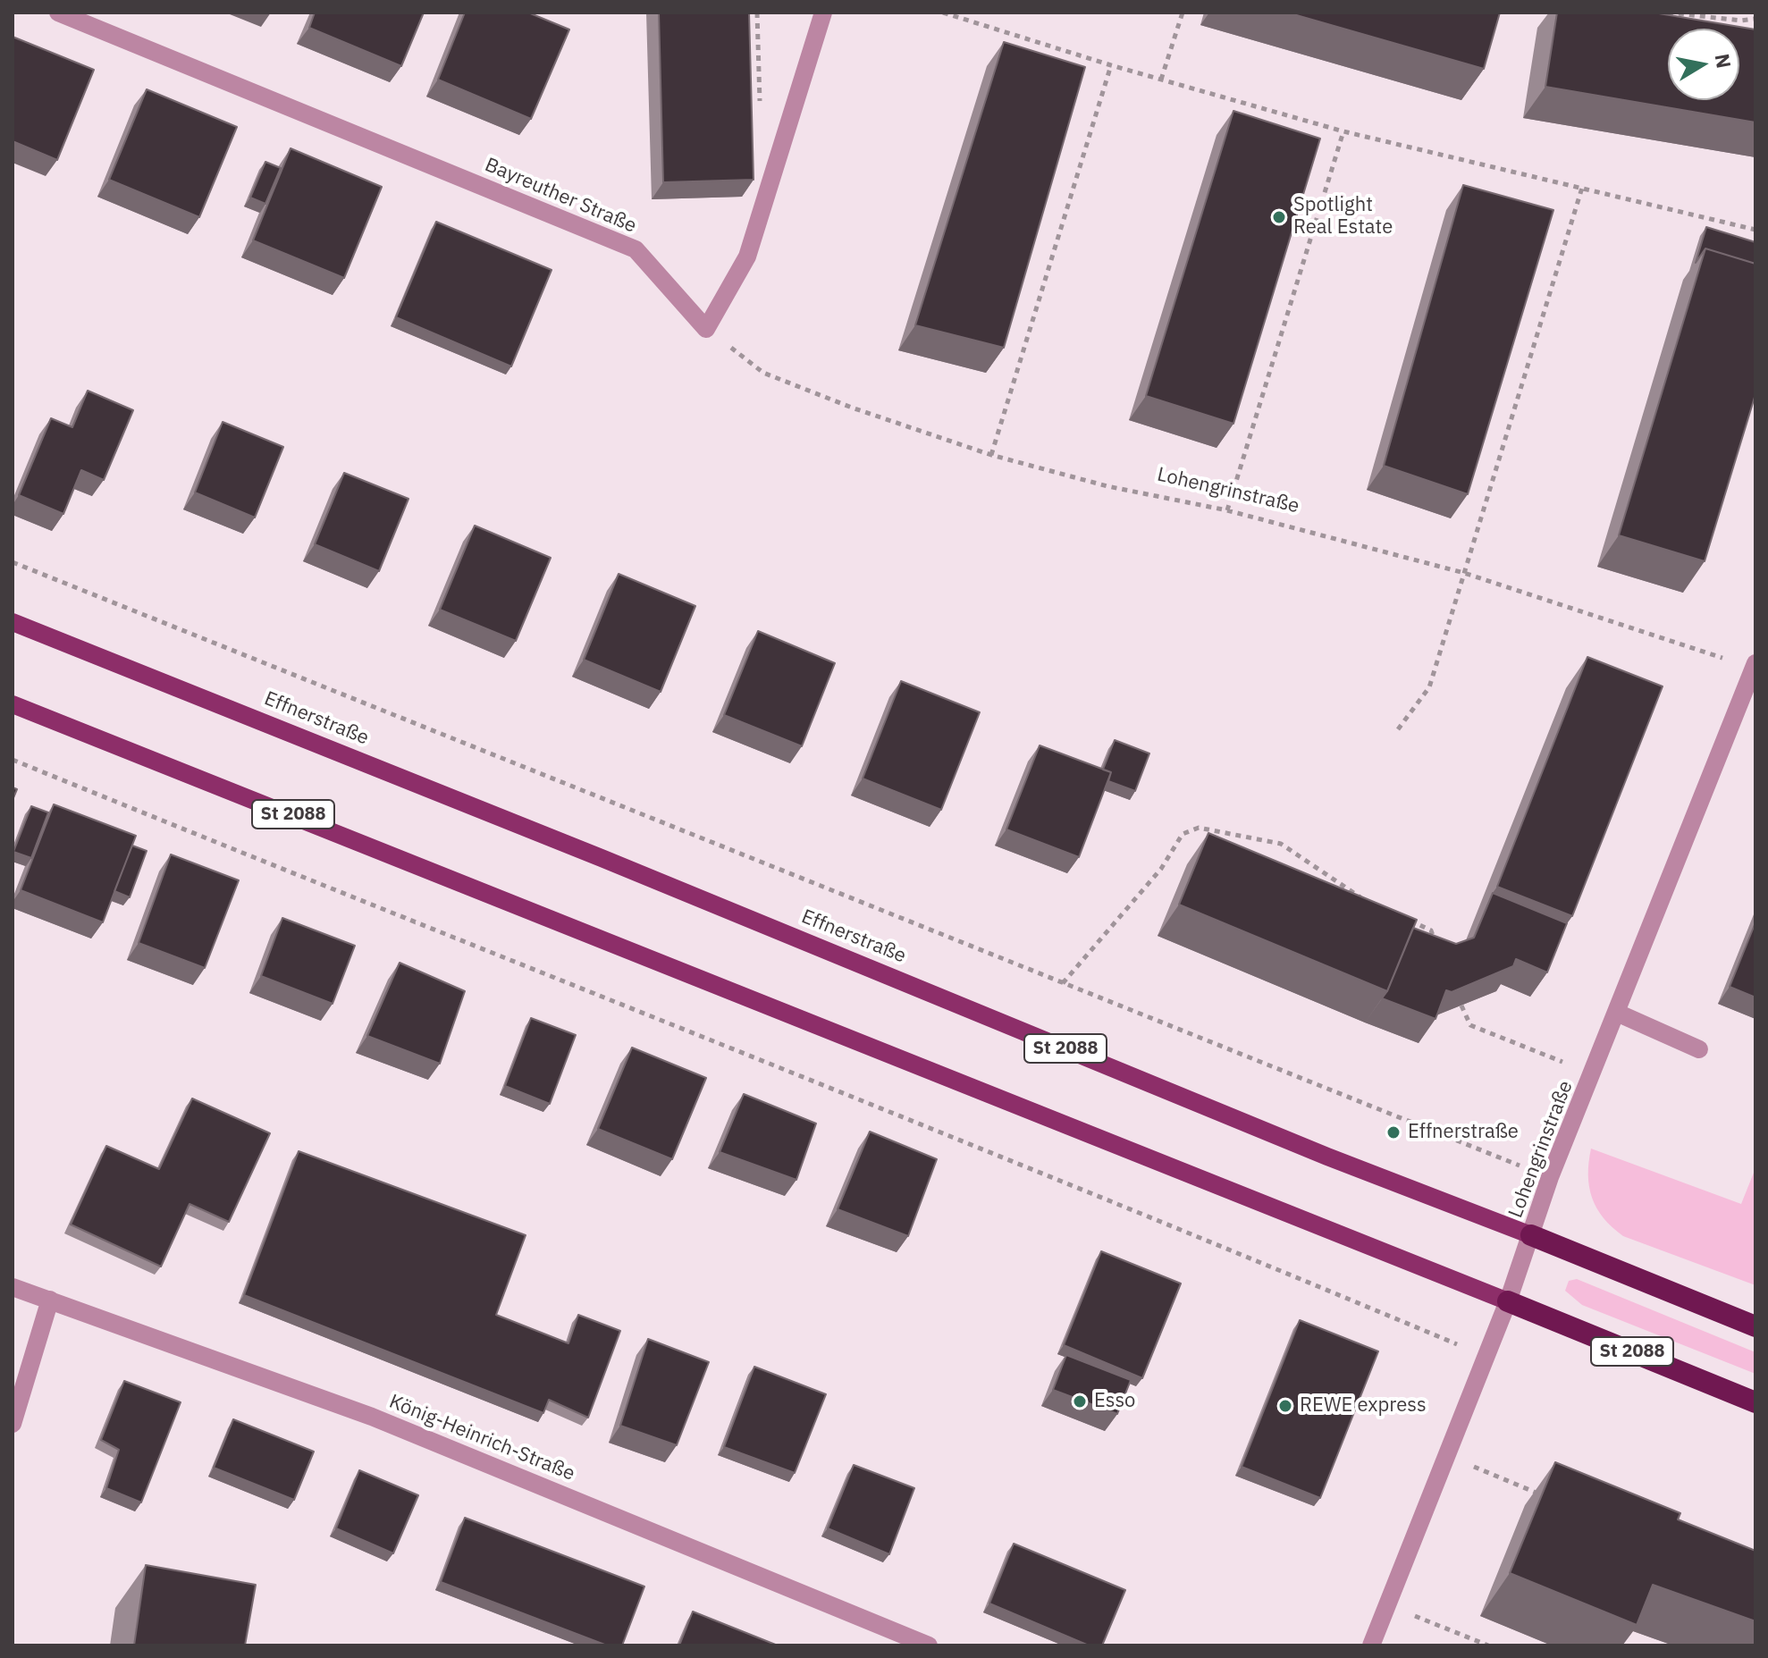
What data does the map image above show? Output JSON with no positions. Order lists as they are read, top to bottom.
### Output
{
  "streets": {
    "highway": ["Effnerstraße", "St 2088"],
    "street": ["Bayreuther Straße", "Lohengrinstraße", "König-Heinrich-Straße"]
  },
  "crossings": [
    ["Bayreuther Straße", "Lohengrinstraße"],
    ["Lohengrinstraße", "Effnerstraße"],
    ["Lohengrinstraße", "St 2088"]
  ],
  "places": [
    "Spotlight Real Estate",
    "Effnerstraße",
    "Esso",
    "REWE express"
  ],
  "north": "right"
}
